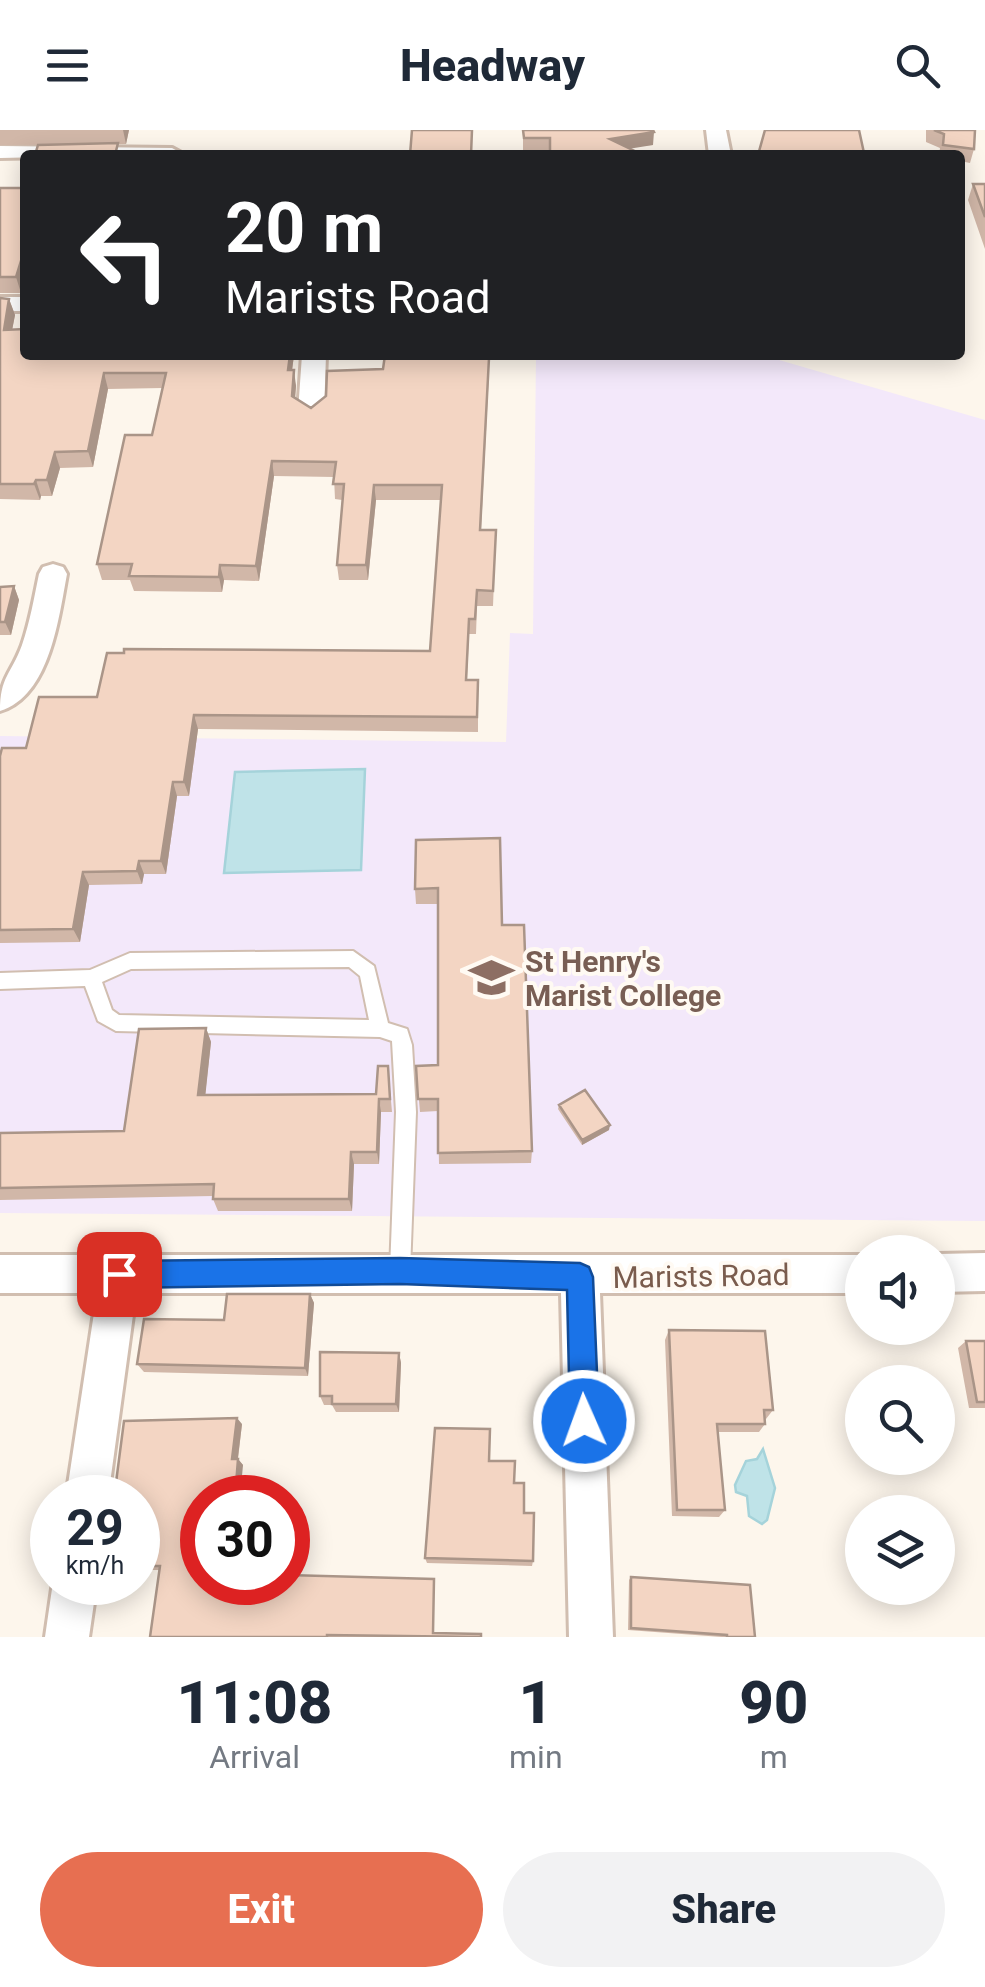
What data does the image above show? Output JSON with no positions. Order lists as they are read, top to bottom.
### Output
{
  "streets": {
    "street": ["Marists Road"]
  },
  "places": {
    "school or university": ["St Henry's Marist College"]
  },
  "page": {
    "header": "Headway",
    "turn": ["20 m", "Marists Road"],
    "speed": "29 km/h",
    "limit": "30",
    "eta": [
      "11:08",
      "Arrival",
      "1",
      "min",
      "90",
      "m"
    ],
    "buttons": ["Exit", "Share"]
  }
}
